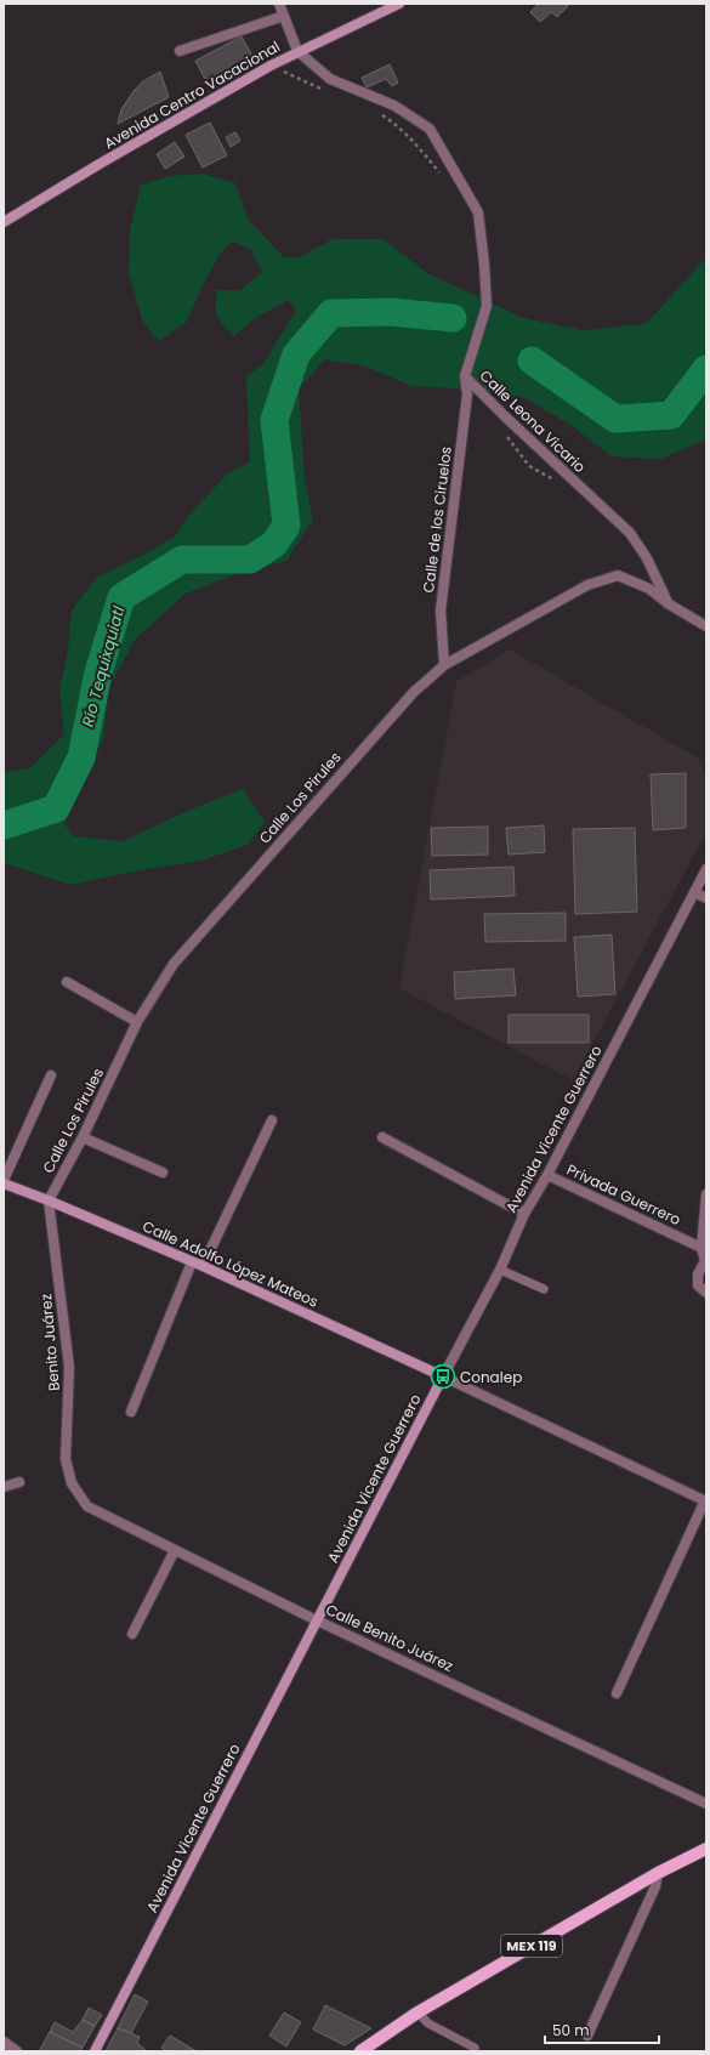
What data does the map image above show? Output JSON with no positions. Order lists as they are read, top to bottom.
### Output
{
  "streets": {
    "main road": [
      "Avenida Centro Vacacional",
      "Avenida Vicente Guerrero",
      "Calle Adolfo López Mateos",
      "MEX 119"
    ],
    "street": [
      "Calle Leona Vicario",
      "Calle de los Ciruelos",
      "Calle Los Pirules",
      "Privada Guerrero",
      "Benito Juárez",
      "Calle Benito Juárez"
    ]
  },
  "crossings": [
    ["Avenida Centro Vacacional", "Calle Leona Vicario"],
    ["Calle Leona Vicario", "Calle de los Ciruelos"],
    ["Calle Leona Vicario", "Calle Los Pirules"],
    ["Calle de los Ciruelos", "Calle Los Pirules"],
    ["Calle Los Pirules", "Calle Adolfo López Mateos"],
    ["Calle Los Pirules", "Benito Juárez"],
    ["Avenida Vicente Guerrero", "Privada Guerrero"],
    ["Avenida Vicente Guerrero", "Calle Adolfo López Mateos"],
    ["Avenida Vicente Guerrero", "Calle Benito Juárez"],
    ["Calle Adolfo López Mateos", "Benito Juárez"],
    ["Benito Juárez", "Calle Benito Juárez"]
  ],
  "water": ["Río Tequixquiatl"],
  "places": {
    "bus stop": ["Conalep"]
  },
  "scale_bar": "50 m"
}
